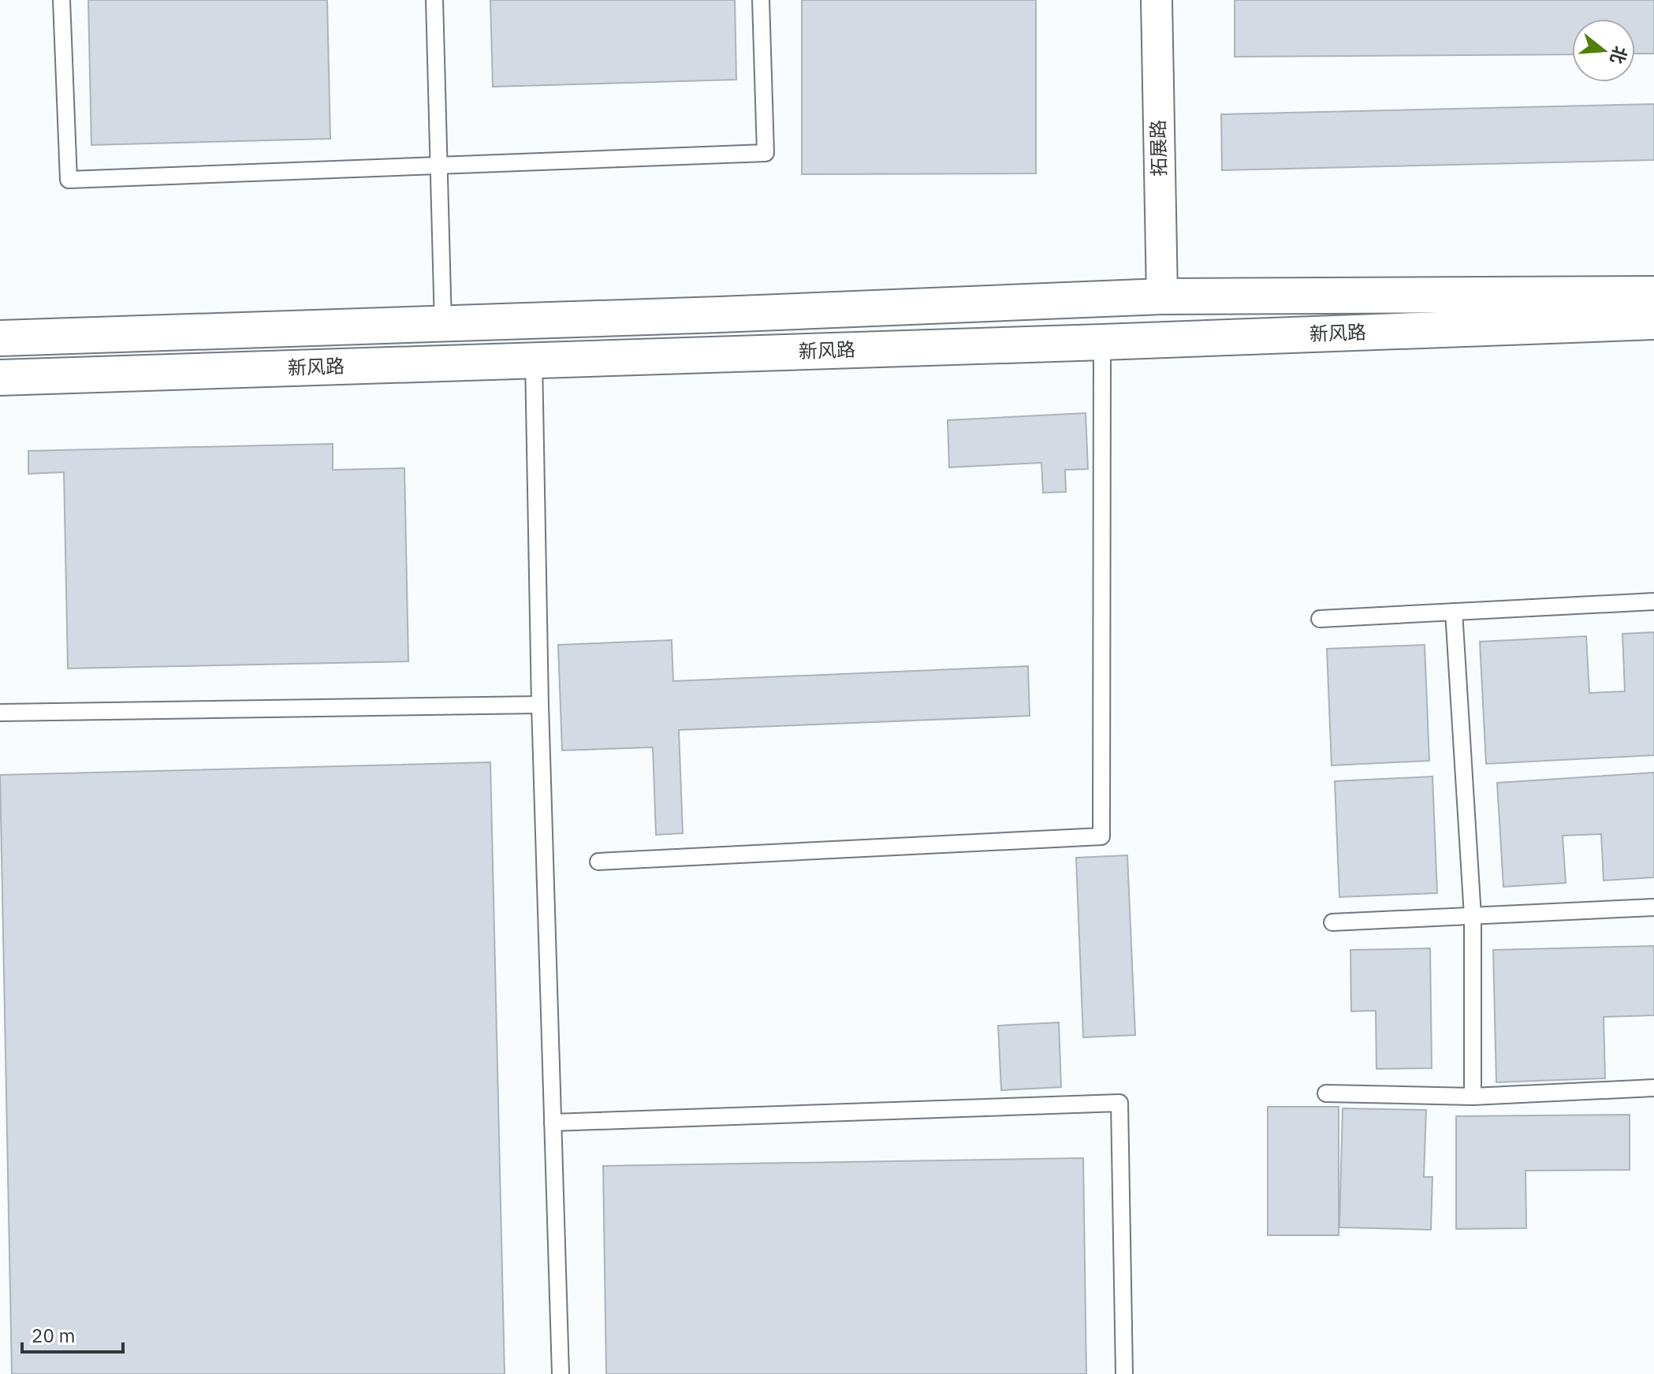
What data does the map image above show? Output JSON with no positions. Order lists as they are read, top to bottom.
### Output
{
  "streets": {
    "street": ["拓展路", "新风路"]
  },
  "crossings": [
    ["拓展路", "新风路"]
  ],
  "scale_bar": "20 m",
  "north": "right"
}
